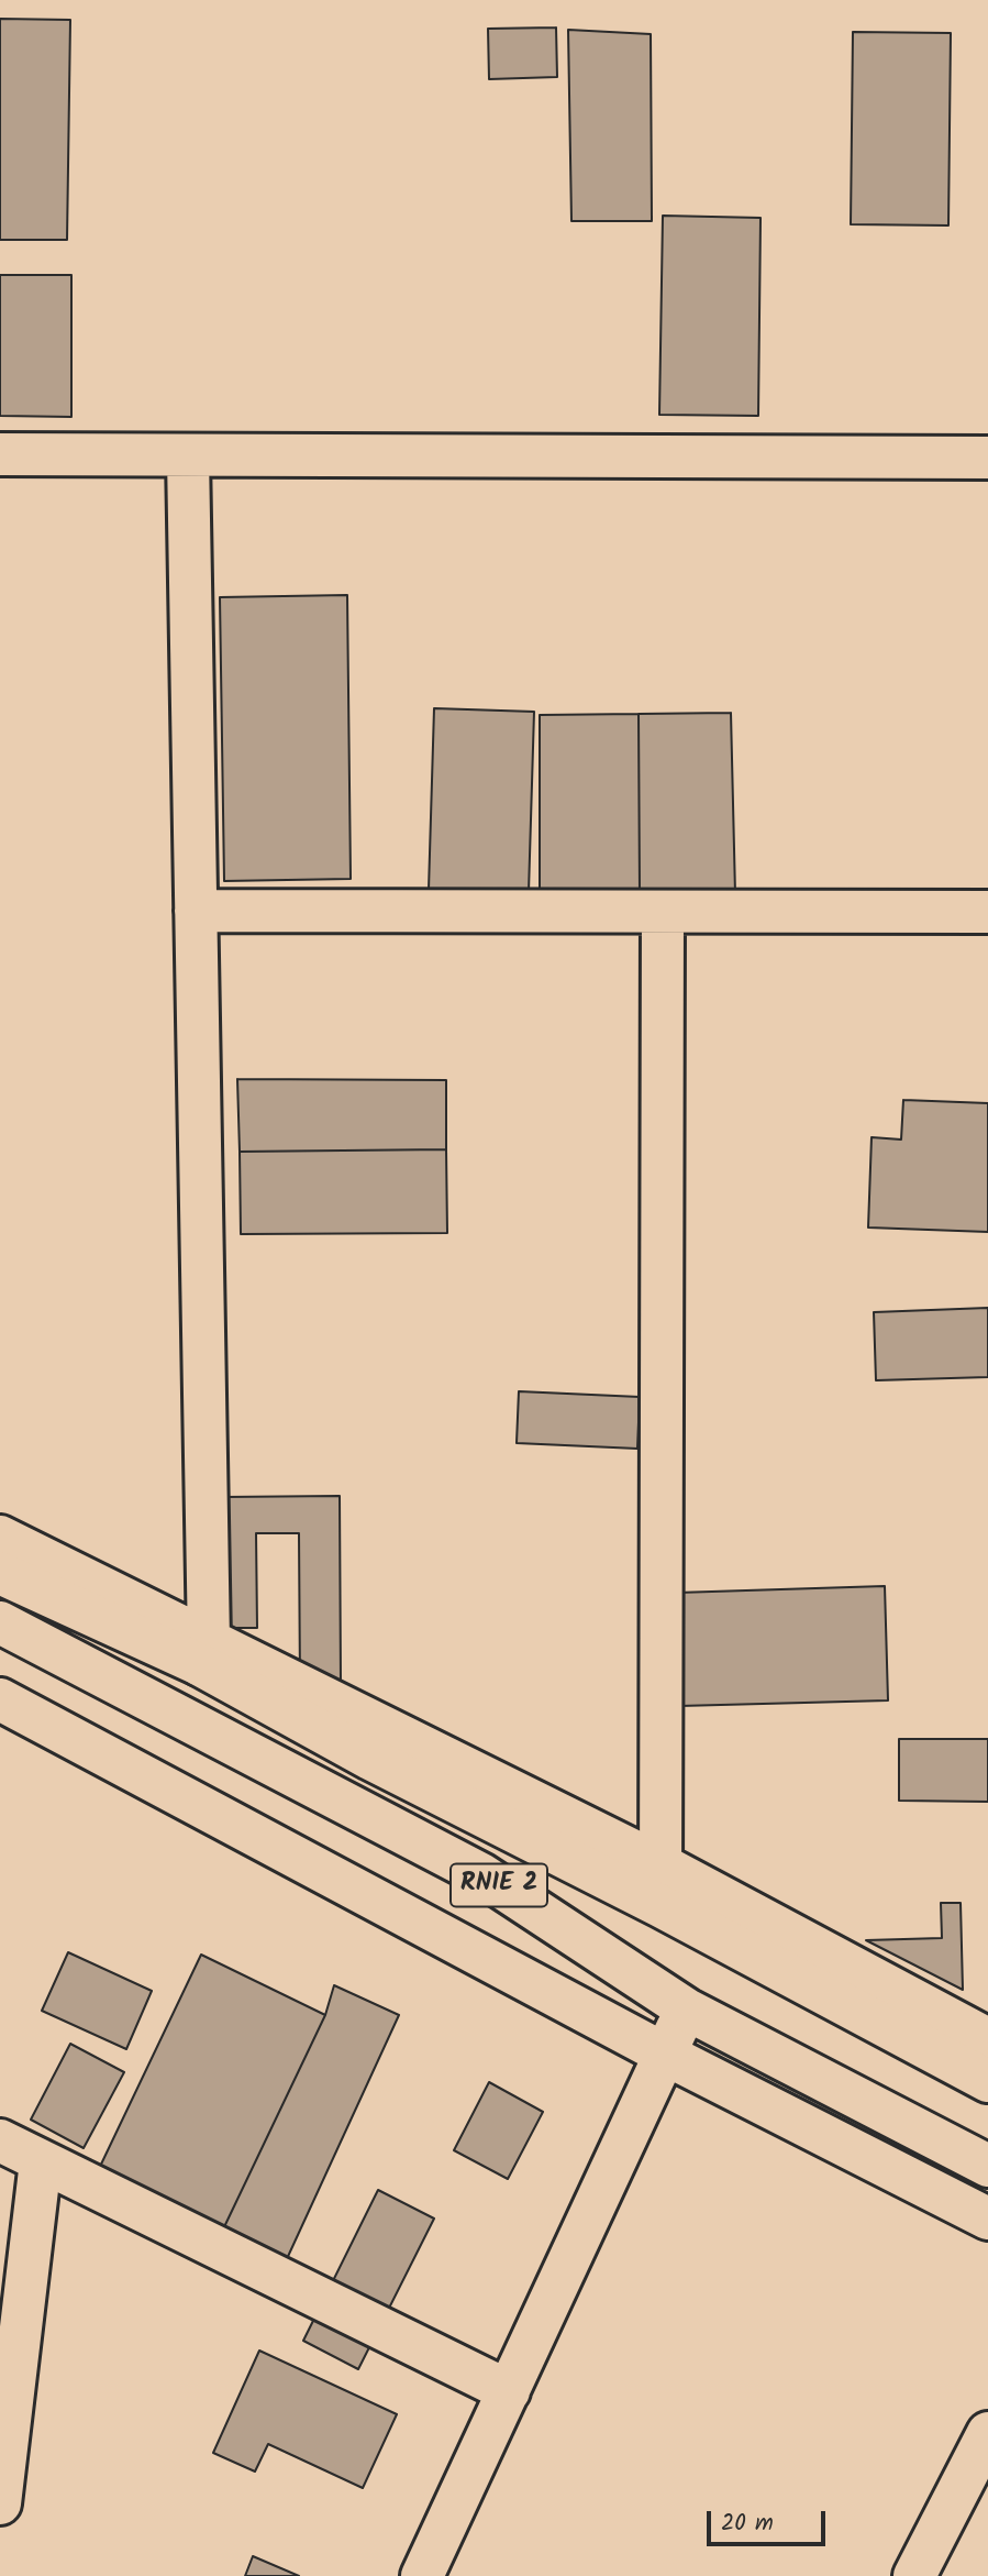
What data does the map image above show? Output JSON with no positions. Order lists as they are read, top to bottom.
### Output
{
  "streets": {
    "main road": ["RNIE 2"]
  },
  "scale_bar": "20 m"
}
